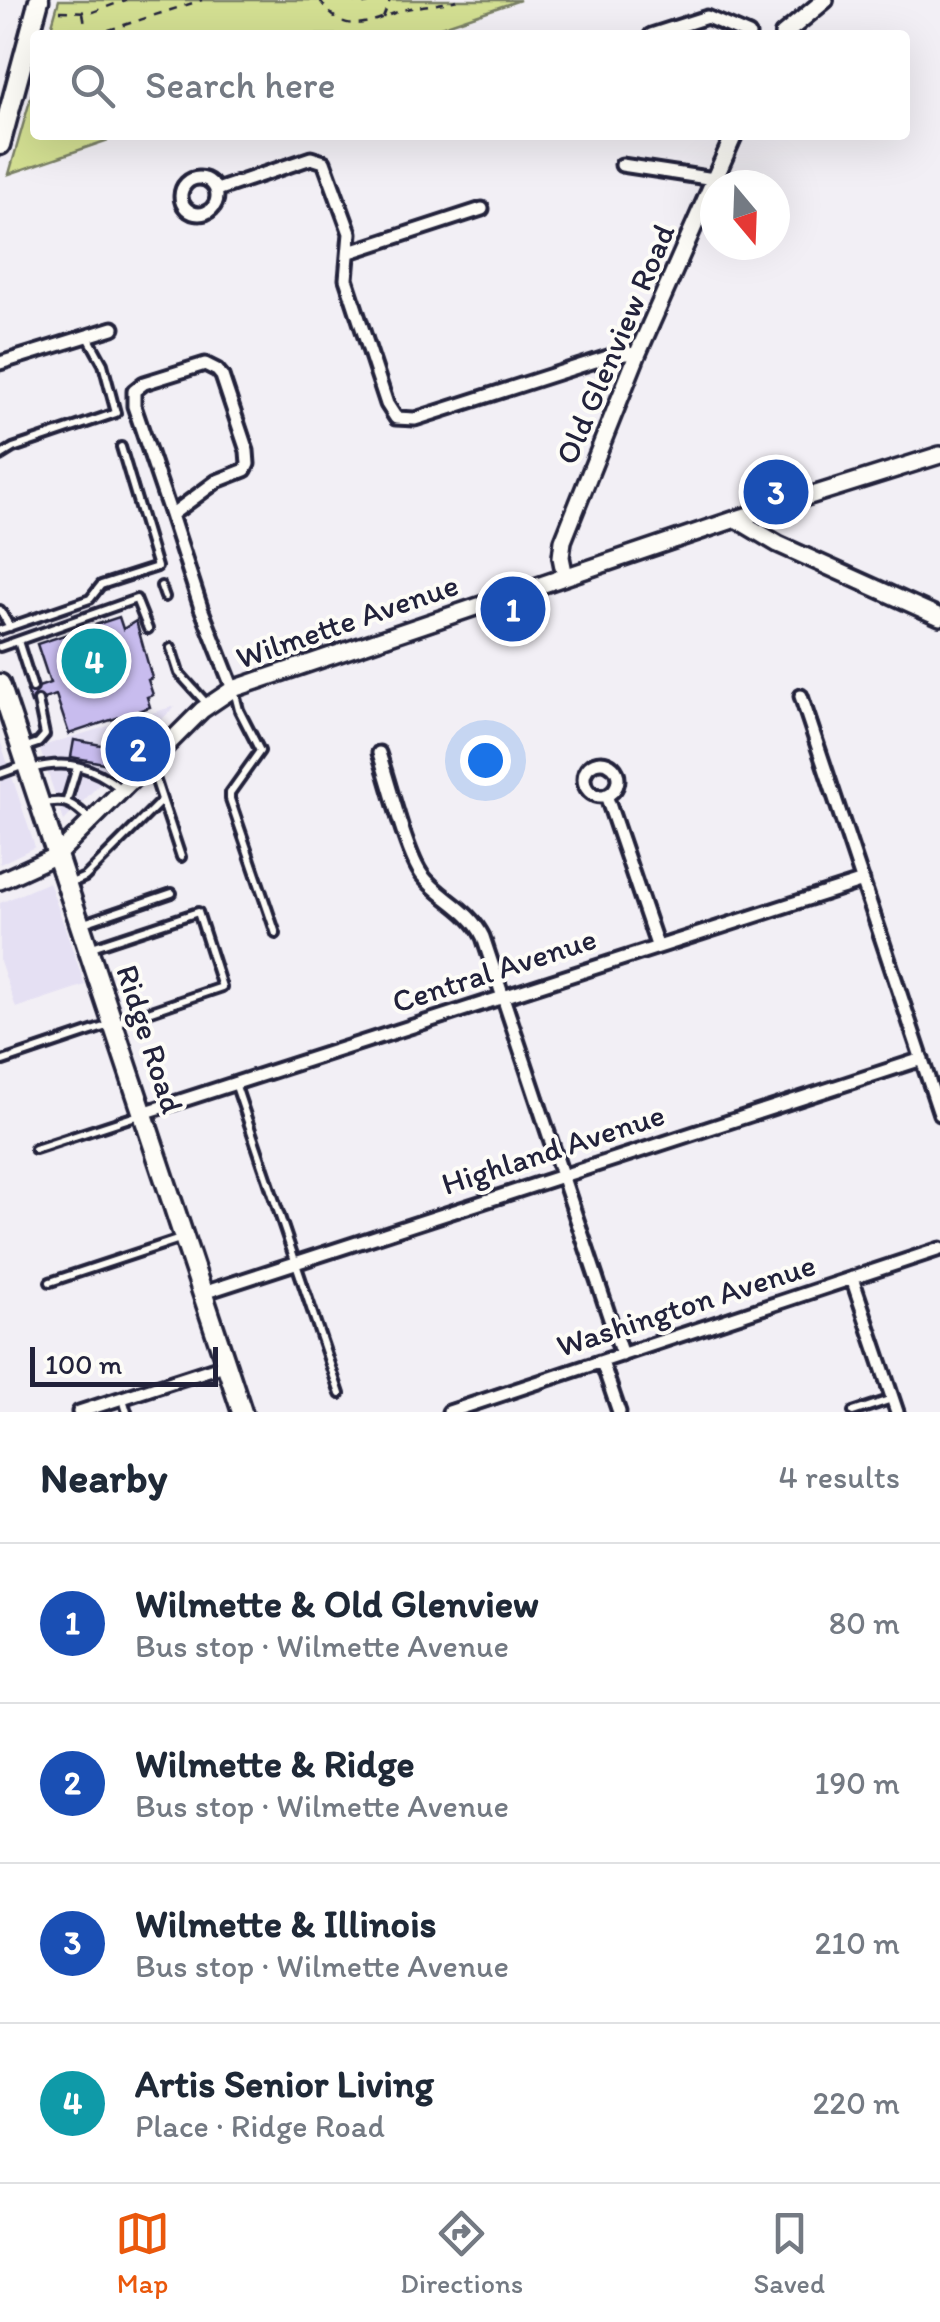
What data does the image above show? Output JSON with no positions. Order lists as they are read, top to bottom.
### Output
{
  "streets": {
    "main road": ["Ridge Road"],
    "street": [
      "Old Glenview Road",
      "Wilmette Avenue",
      "Central Avenue",
      "Highland Avenue",
      "Washington Avenue"
    ]
  },
  "crossings": [
    ["Old Glenview Road", "Wilmette Avenue"],
    ["Wilmette Avenue", "Ridge Road"],
    ["Central Avenue", "Ridge Road"],
    ["Ridge Road", "Highland Avenue"]
  ],
  "scale_bar": "100 m",
  "north": "bottom",
  "page": {
    "search": "Search here",
    "pins": [
      "3",
      "1",
      "4",
      "2"
    ],
    "scale": "100 m",
    "heading": ["Nearby", "4 results"],
    "list": [
      {
        "mark": "1",
        "name": "Wilmette & Old Glenview",
        "note": "Bus stop · Wilmette Avenue",
        "value": "80 m"
      },
      {
        "mark": "2",
        "name": "Wilmette & Ridge",
        "note": "Bus stop · Wilmette Avenue",
        "value": "190 m"
      },
      {
        "mark": "3",
        "name": "Wilmette & Illinois",
        "note": "Bus stop · Wilmette Avenue",
        "value": "210 m"
      },
      {
        "mark": "4",
        "name": "Artis Senior Living",
        "note": "Place · Ridge Road",
        "value": "220 m"
      }
    ],
    "nav": ["Map", "Directions", "Saved"]
  }
}
